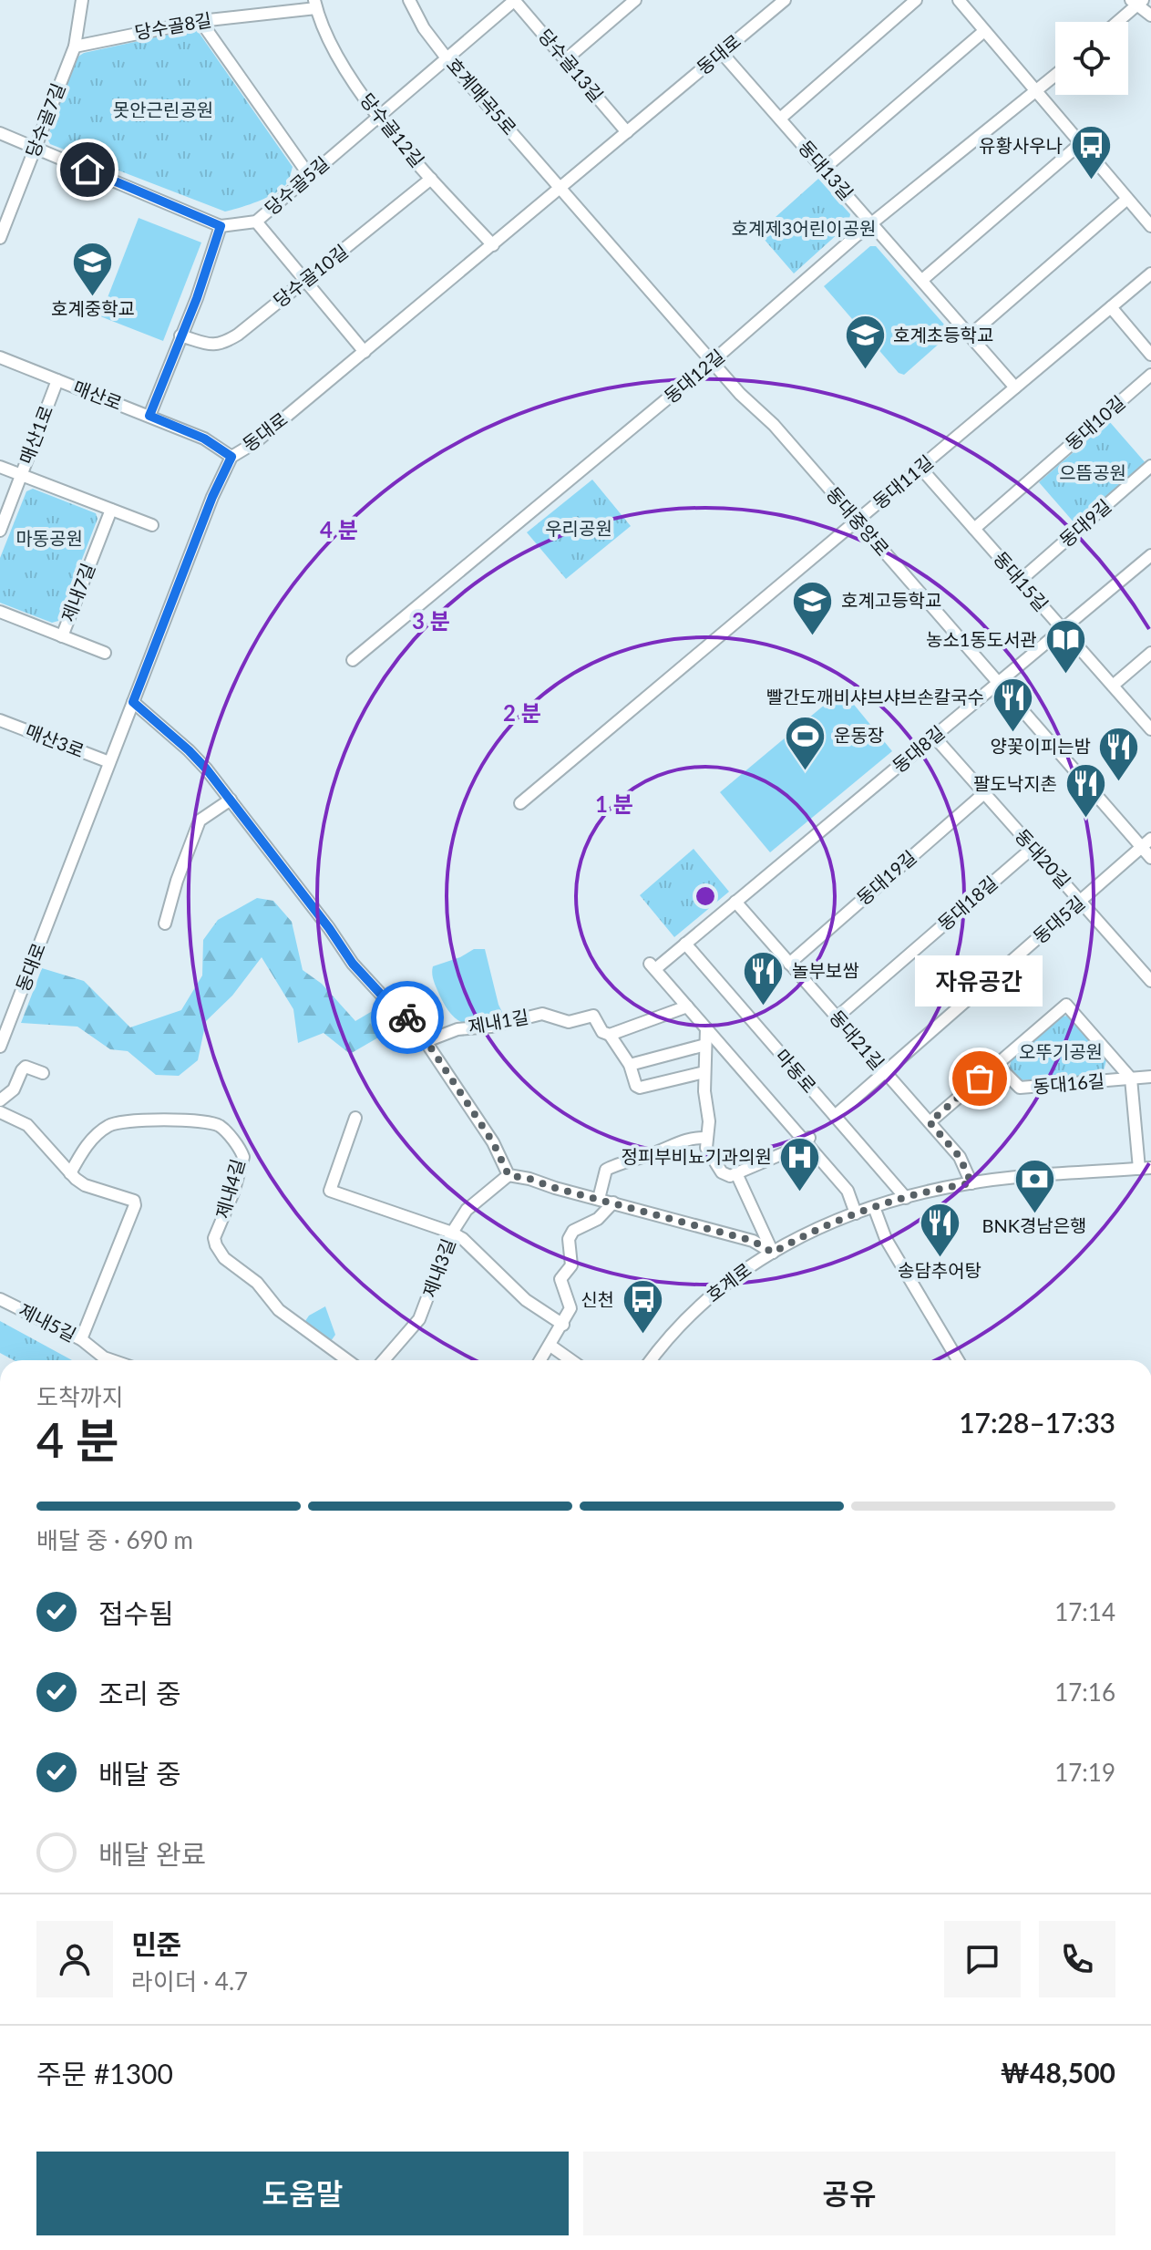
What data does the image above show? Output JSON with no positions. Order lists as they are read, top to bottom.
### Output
{
  "streets": {
    "street": [
      "당수골8길",
      "동대로",
      "당수골13길",
      "호계매곡5로",
      "당수골7길",
      "당수골12길",
      "동대13길",
      "당수골5길",
      "당수골10길",
      "동대12길",
      "매산로",
      "동대10길",
      "매산1로",
      "동대11길",
      "동대중앙로",
      "동대9길",
      "동대15길",
      "제내7길",
      "매산3로",
      "동대8길",
      "동대20길",
      "동대19길",
      "동대18길",
      "동대5길",
      "제내1길",
      "동대21길",
      "마동로",
      "동대16길",
      "제내4길",
      "제내3길",
      "호계로",
      "제내5길"
    ]
  },
  "crossings": [
    ["당수골8길", "당수골7길"],
    ["당수골8길", "당수골12길"],
    ["동대로", "당수골13길"],
    ["동대로", "호계매곡5로"],
    ["동대로", "당수골12길"],
    ["동대로", "동대13길"],
    ["동대로", "매산로"],
    ["동대로", "동대중앙로"],
    ["동대로", "매산3로"],
    ["당수골13길", "당수골5길"],
    ["호계매곡5로", "당수골5길"],
    ["호계매곡5로", "동대중앙로"],
    ["당수골12길", "당수골5길"],
    ["당수골12길", "당수골10길"],
    ["동대13길", "동대12길"],
    ["동대13길", "동대11길"],
    ["동대12길", "동대중앙로"],
    ["매산로", "매산1로"],
    ["동대10길", "동대15길"],
    ["동대11길", "동대중앙로"],
    ["동대11길", "동대15길"],
    ["동대중앙로", "동대8길"],
    ["동대중앙로", "동대5길"],
    ["동대9길", "동대15길"],
    ["동대15길", "동대8길"],
    ["동대8길", "동대20길"],
    ["동대8길", "동대21길"],
    ["동대8길", "마동로"],
    ["동대20길", "동대19길"],
    ["동대20길", "동대18길"],
    ["동대20길", "동대5길"],
    ["동대19길", "동대21길"],
    ["동대18길", "동대21길"],
    ["동대5길", "동대21길"],
    ["동대5길", "마동로"],
    ["동대21길", "호계로"],
    ["마동로", "호계로"]
  ],
  "parks": [
    "못안근린공원",
    "호계제3어린이공원",
    "으뜸공원",
    "우리공원",
    "마동공원",
    "오뚜기공원"
  ],
  "places": {
    "bus stop": ["유황사우나", "신천"],
    "school or university": ["호계중학교", "호계초등학교", "호계고등학교"],
    "library": ["농소1동도서관"],
    "restaurant": [
      "빨간도깨비샤브샤브손칼국수",
      "양꽃이피는밤",
      "팔도낙지촌",
      "놀부보쌈",
      "송담추어탕"
    ],
    "sports": ["운동장"],
    "other": ["자유공간"],
    "hospital": ["정피부비뇨기과의원"],
    "bank": ["BNK경남은행"]
  },
  "page": {
    "bubble": "자유공간",
    "heading": ["4 분", "도착까지", "17:28–17:33"],
    "panel": [
      "민준",
      "라이더 · 4.7",
      "주문 #1300",
      "₩48,500"
    ],
    "bar": "배달 중 · 690 m",
    "list": [
      ["접수됨", "17:14"],
      ["조리 중", "17:16"],
      ["배달 중", "17:19"],
      "배달 완료"
    ],
    "buttons": ["도움말", "공유"]
  },
  "rings": [
    "4 분",
    "3 분",
    "2 분",
    "1 분"
  ]
}
